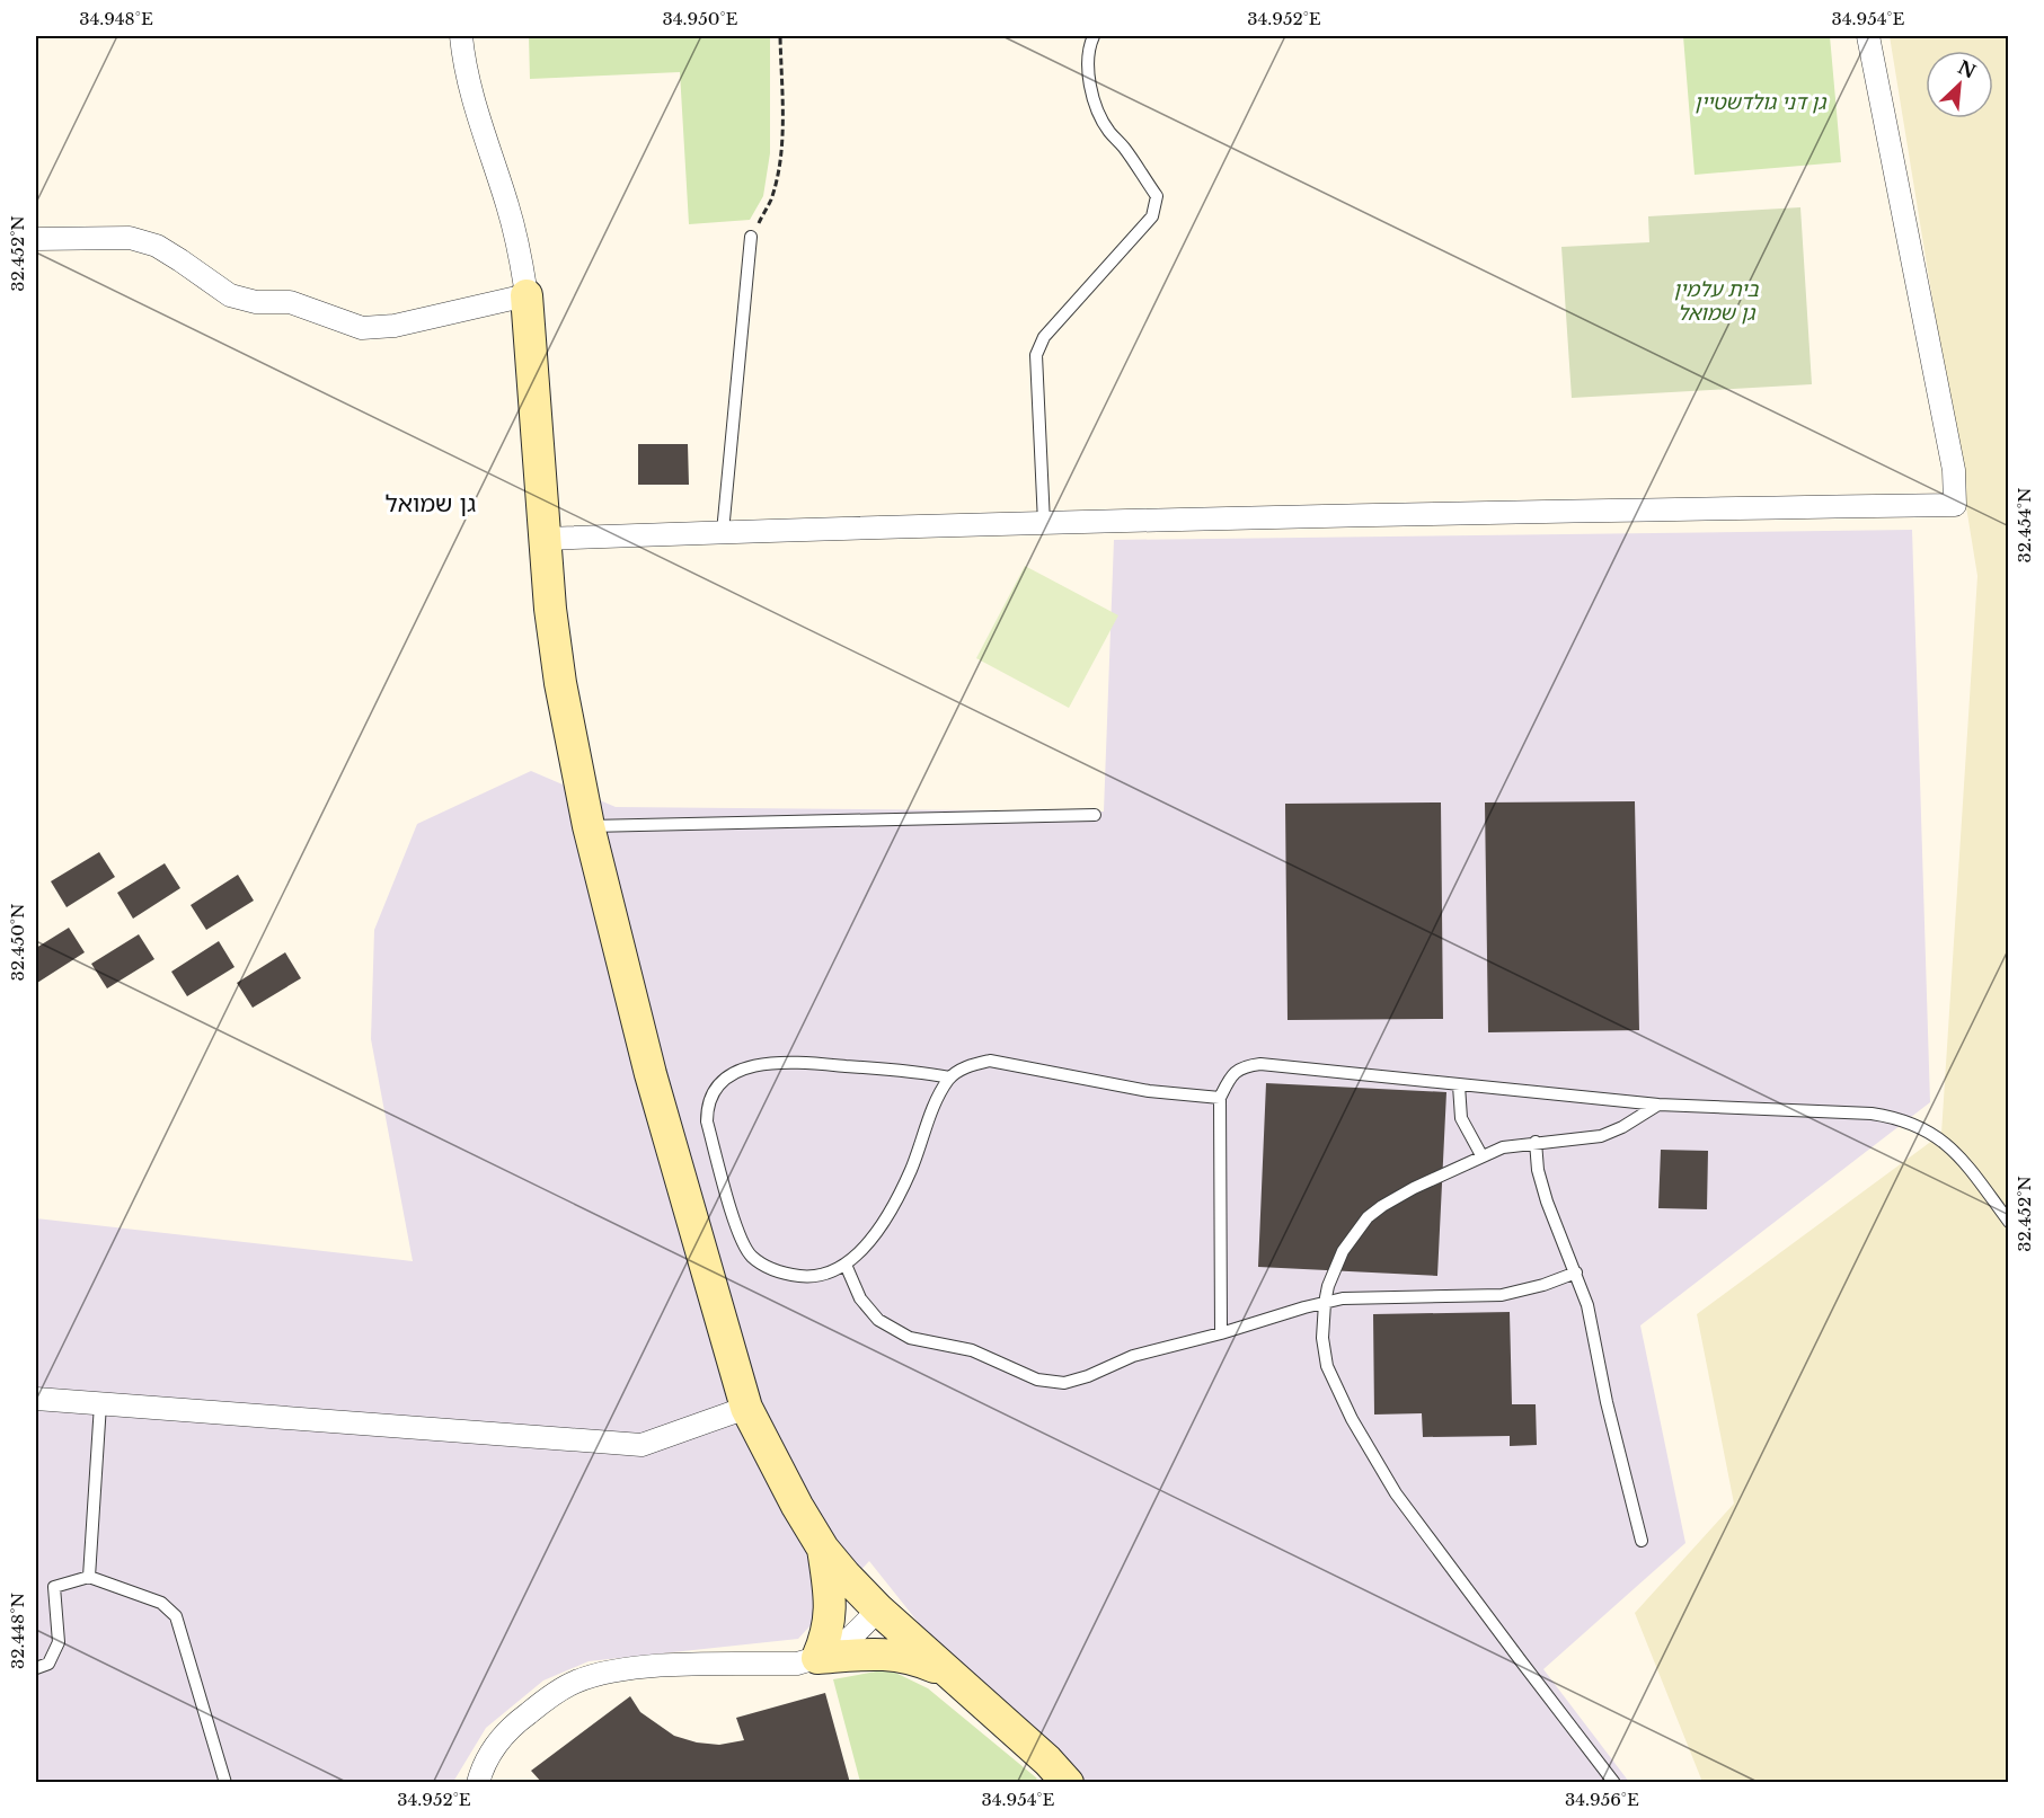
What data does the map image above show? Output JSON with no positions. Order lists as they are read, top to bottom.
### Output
{
  "districts": ["גן שמואל"],
  "parks": ["גן דני גולדשטיין", "בית עלמין גן שמואל"],
  "north": "top right",
  "coordinates": [
    "34.948°E",
    "34.950°E",
    "34.952°E",
    "34.954°E",
    "32.452°N",
    "32.454°N",
    "32.450°N",
    "32.448°N",
    "34.956°E"
  ]
}
